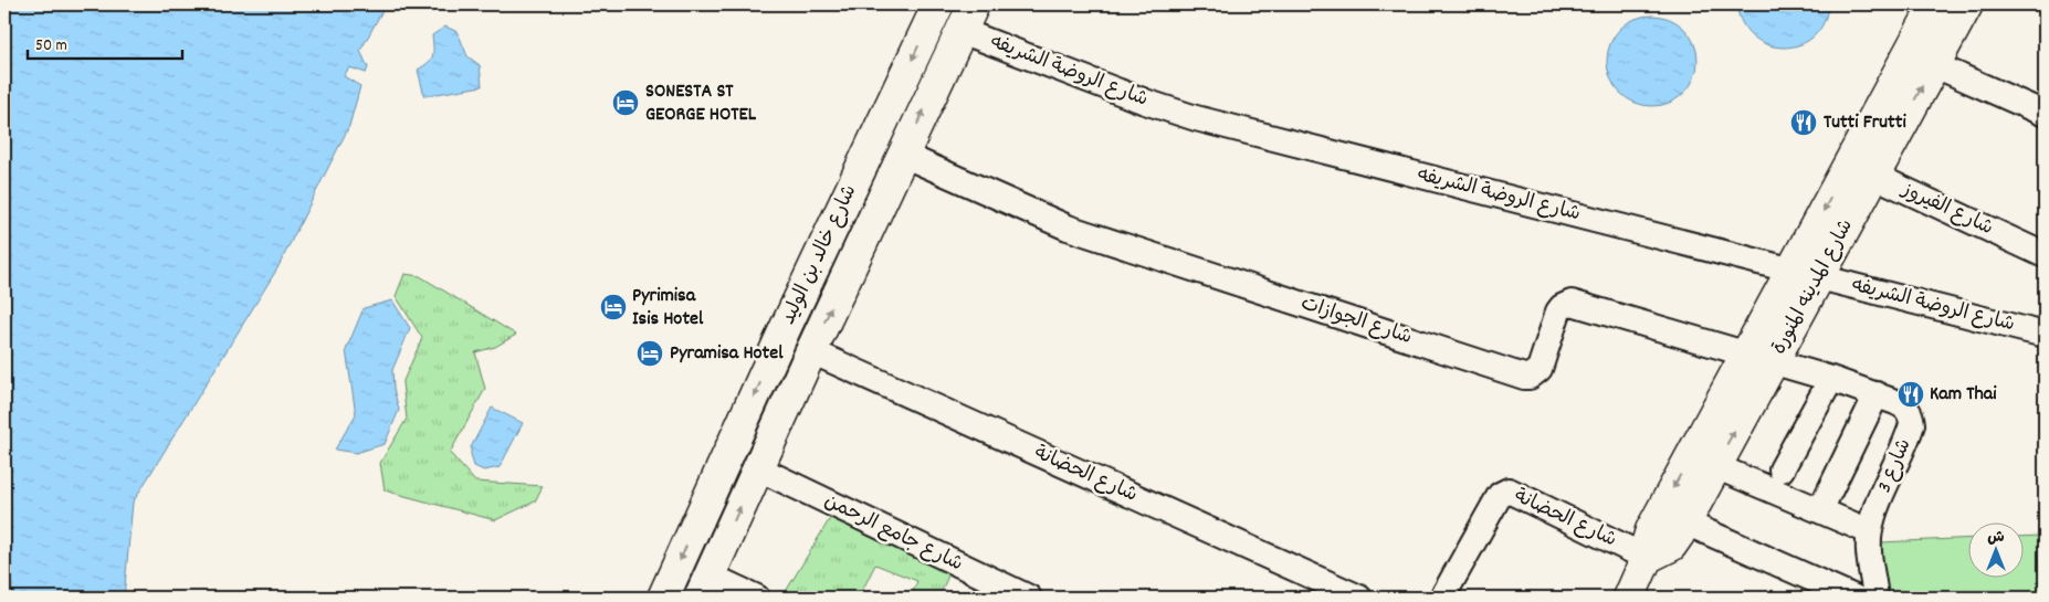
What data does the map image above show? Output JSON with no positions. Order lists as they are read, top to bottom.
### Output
{
  "streets": {
    "main road": ["شارع خالد بن الوليد", "شارع المدينه المنورة"],
    "street": [
      "شارع الروضة الشريفه",
      "شارع الفيروز",
      "شارع الجوازات",
      "شارع 3",
      "شارع الحضانة",
      "شارع جامع الرحمن"
    ]
  },
  "crossings": [
    ["شارع الروضة الشريفه", "شارع خالد بن الوليد"],
    ["شارع الروضة الشريفه", "شارع المدينه المنورة"],
    ["شارع الفيروز", "شارع المدينه المنورة"],
    ["شارع خالد بن الوليد", "شارع الجوازات"],
    ["شارع خالد بن الوليد", "شارع الحضانة"],
    ["شارع خالد بن الوليد", "شارع جامع الرحمن"],
    ["شارع المدينه المنورة", "شارع الجوازات"],
    ["شارع المدينه المنورة", "شارع 3"],
    ["شارع المدينه المنورة", "شارع الحضانة"],
    ["شارع الجوازات", "شارع 3"]
  ],
  "places": {
    "hotel": ["SONESTA ST GEORGE HOTEL", "Pyrimisa Isis Hotel", "Pyramisa Hotel"],
    "restaurant": ["Tutti Frutti", "Kam Thai"]
  },
  "scale_bar": "50 m",
  "north": "top"
}
